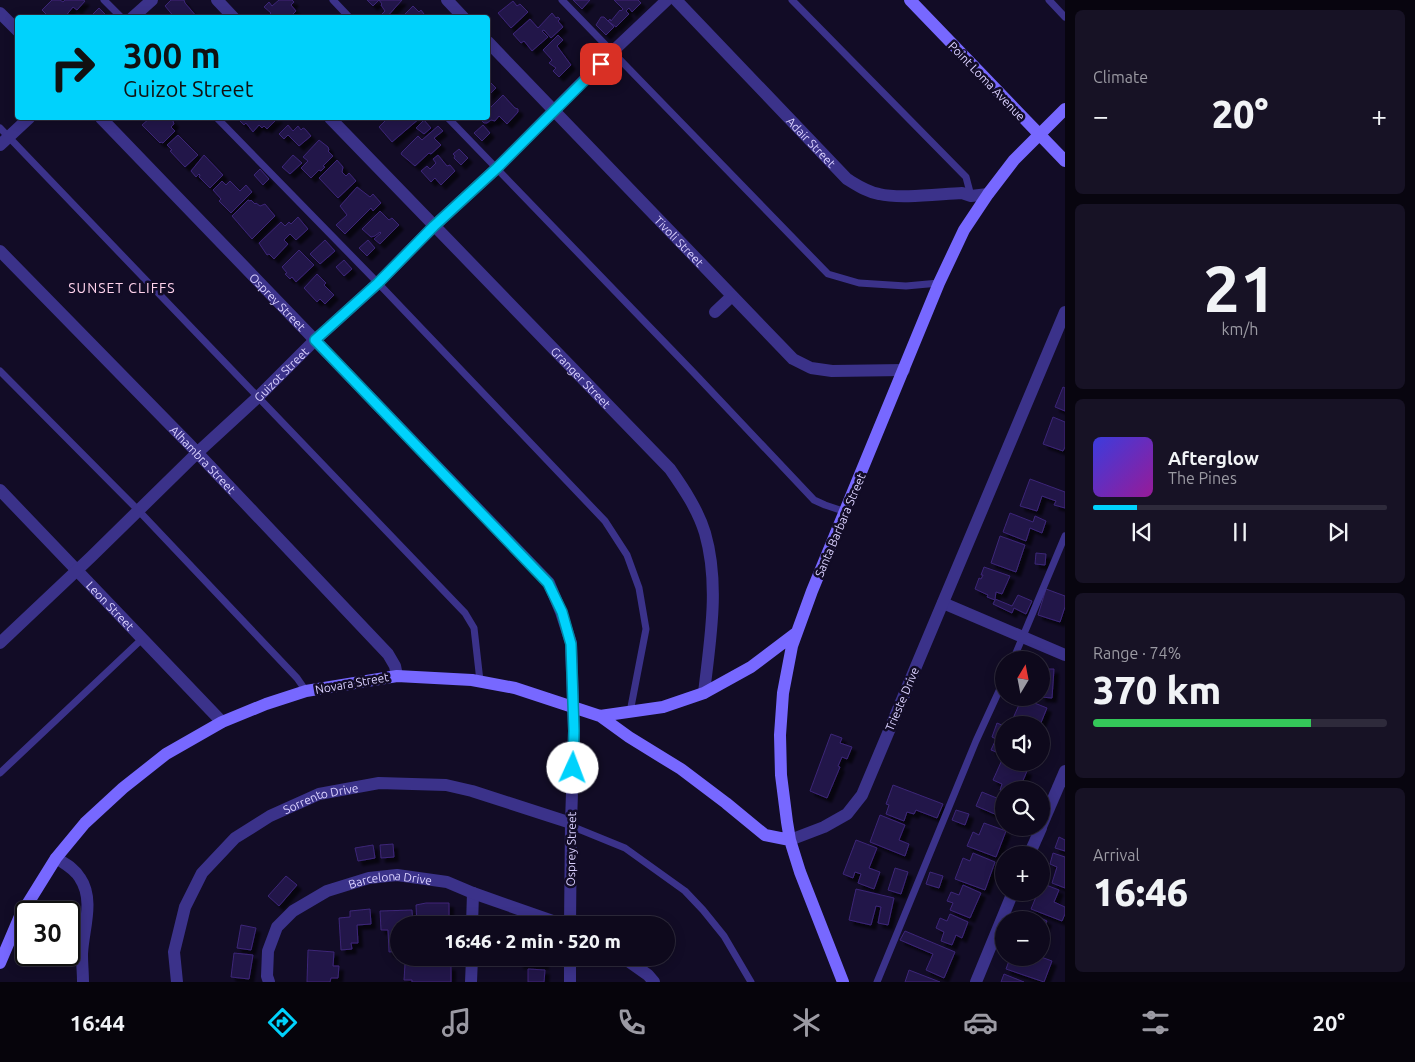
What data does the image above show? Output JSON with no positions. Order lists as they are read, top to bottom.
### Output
{
  "streets": {
    "street": [
      "Point Loma Avenue",
      "Adair Street",
      "Tivoli Street",
      "Osprey Street",
      "Guizot Street",
      "Granger Street",
      "Alhambra Street",
      "Santa Barbara Street",
      "Leon Street",
      "Novara Street",
      "Trieste Drive",
      "Sorrento Drive",
      "Barcelona Drive"
    ]
  },
  "crossings": [
    ["Point Loma Avenue", "Santa Barbara Street"],
    ["Adair Street", "Santa Barbara Street"],
    ["Tivoli Street", "Guizot Street"],
    ["Tivoli Street", "Santa Barbara Street"],
    ["Osprey Street", "Guizot Street"],
    ["Osprey Street", "Novara Street"],
    ["Osprey Street", "Sorrento Drive"],
    ["Guizot Street", "Granger Street"],
    ["Guizot Street", "Alhambra Street"],
    ["Guizot Street", "Leon Street"],
    ["Granger Street", "Novara Street"],
    ["Alhambra Street", "Novara Street"],
    ["Santa Barbara Street", "Novara Street"],
    ["Santa Barbara Street", "Trieste Drive"],
    ["Leon Street", "Novara Street"]
  ],
  "districts": ["SUNSET CLIFFS"],
  "north": "top",
  "page": {
    "tile": [
      "Climate",
      ["21", "km/h"],
      ["Range · 74%", "370 km"],
      ["Arrival", "16:46"]
    ],
    "turn": ["300 m", "Guizot Street"],
    "heat": ["−", "20°", "+"],
    "song": ["Afterglow", "The Pines"],
    "map_buttons": ["+", "−"],
    "limit": "30",
    "trip": "16:46 · 2 min · 520 m",
    "tabs": ["16:44", "20°"]
  }
}
